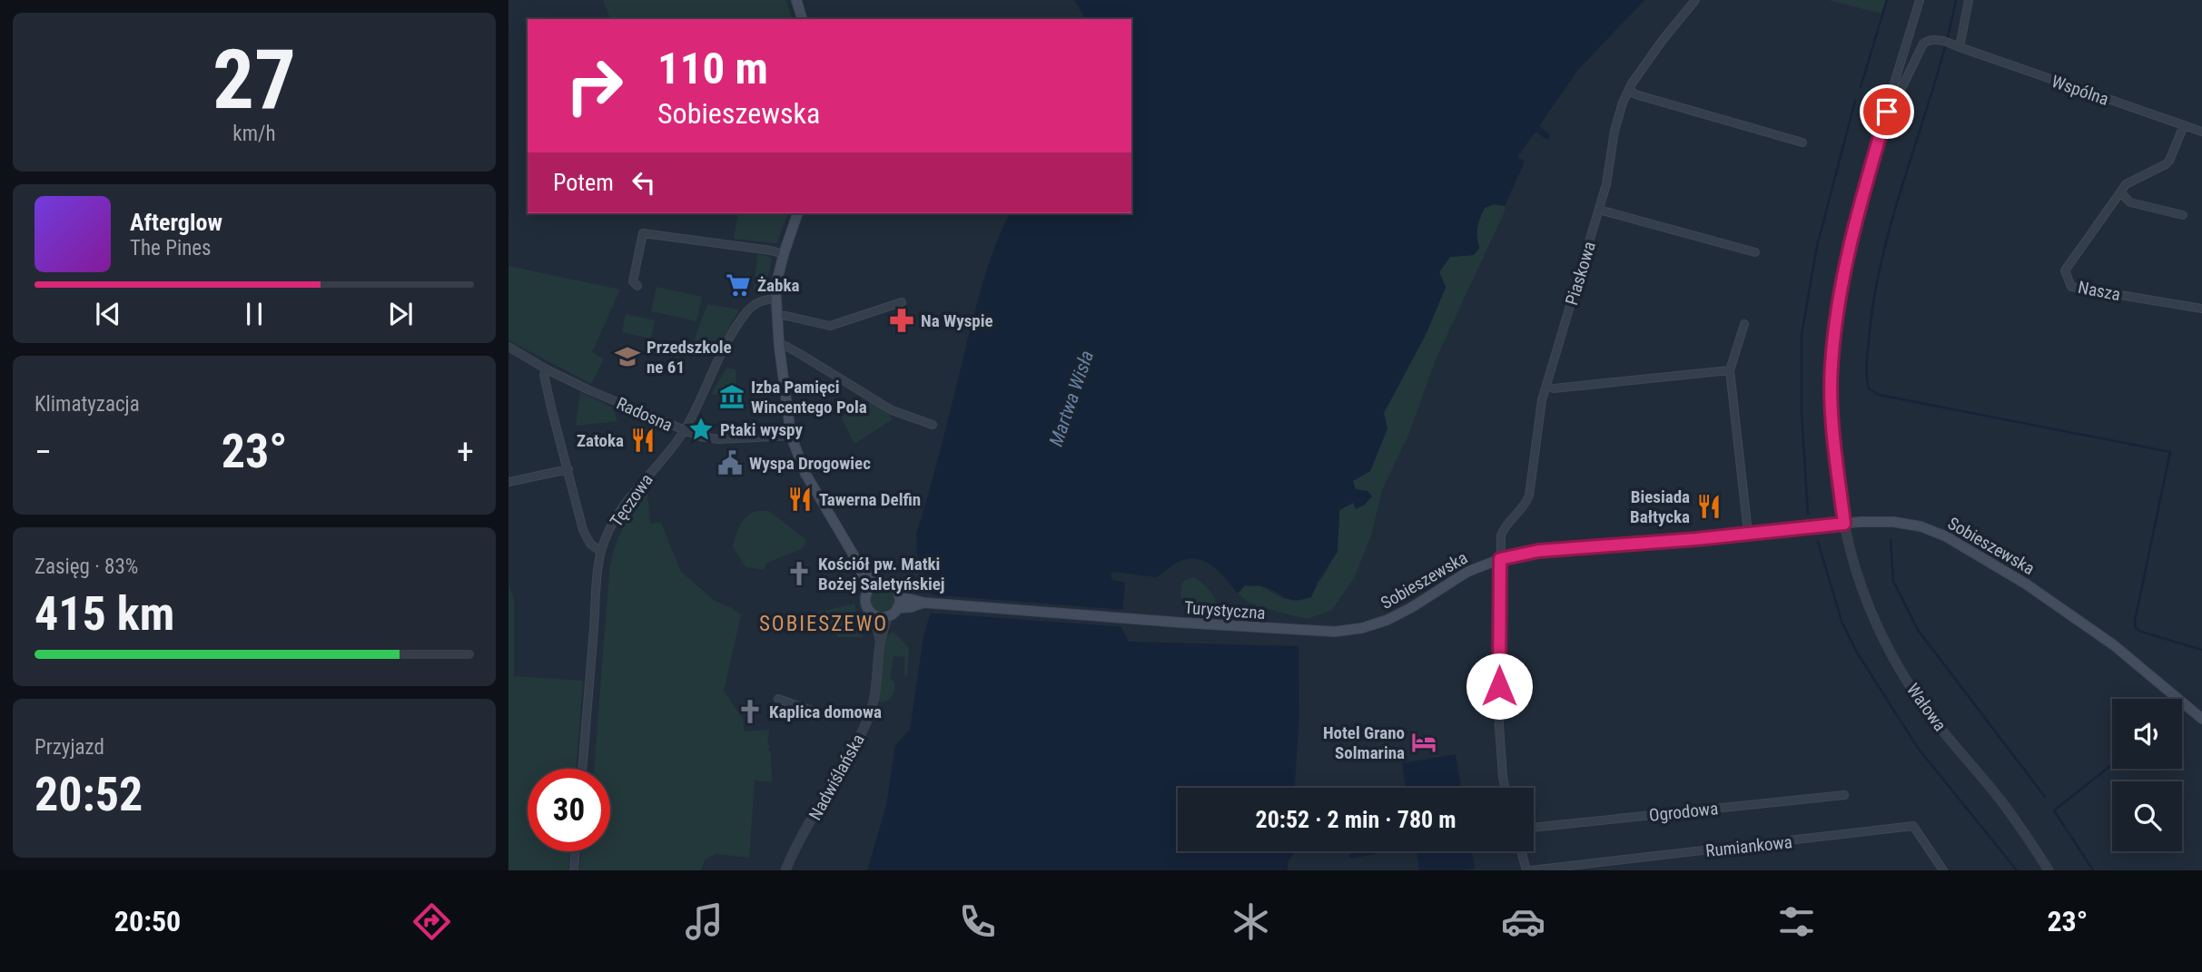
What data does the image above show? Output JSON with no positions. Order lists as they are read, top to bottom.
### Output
{
  "streets": {
    "main road": ["Sobieszewska", "Turystyczna"],
    "street": [
      "Wspólna",
      "Piaskowa",
      "Nasza",
      "Radosna",
      "Tęczowa",
      "Wałowa",
      "Nadwiślańska",
      "Ogrodowa",
      "Rumiankowa"
    ]
  },
  "crossings": [
    ["Wspólna", "Nasza"],
    ["Piaskowa", "Sobieszewska"],
    ["Radosna", "Tęczowa"],
    ["Sobieszewska", "Turystyczna"],
    ["Sobieszewska", "Wałowa"]
  ],
  "districts": ["SOBIESZEWO"],
  "water": ["Martwa Wisła"],
  "places": {
    "supermarket": ["Żabka"],
    "pharmacy": ["Na Wyspie"],
    "school or university": ["Przedszkole ne 61"],
    "museum": ["Izba Pamięci Wincentego Pola"],
    "place": ["Ptaki wyspy"],
    "restaurant": ["Zatoka", "Tawerna Delfin", "Biesiada Bałtycka"],
    "public building": ["Wyspa Drogowiec"],
    "church": ["Kościół pw. Matki Bożej Saletyńskiej", "Kaplica domowa"],
    "hotel": ["Hotel Grano Solmarina"]
  },
  "page": {
    "tile": [
      ["27", "km/h"],
      "Klimatyzacja",
      ["Zasięg · 83%", "415 km"],
      ["Przyjazd", "20:52"]
    ],
    "turn": ["110 m", "Sobieszewska"],
    "then": "Potem",
    "song": ["Afterglow", "The Pines"],
    "heat": ["−", "23°", "+"],
    "limit": "30",
    "trip": "20:52 · 2 min · 780 m",
    "tabs": ["20:50", "23°"]
  }
}
